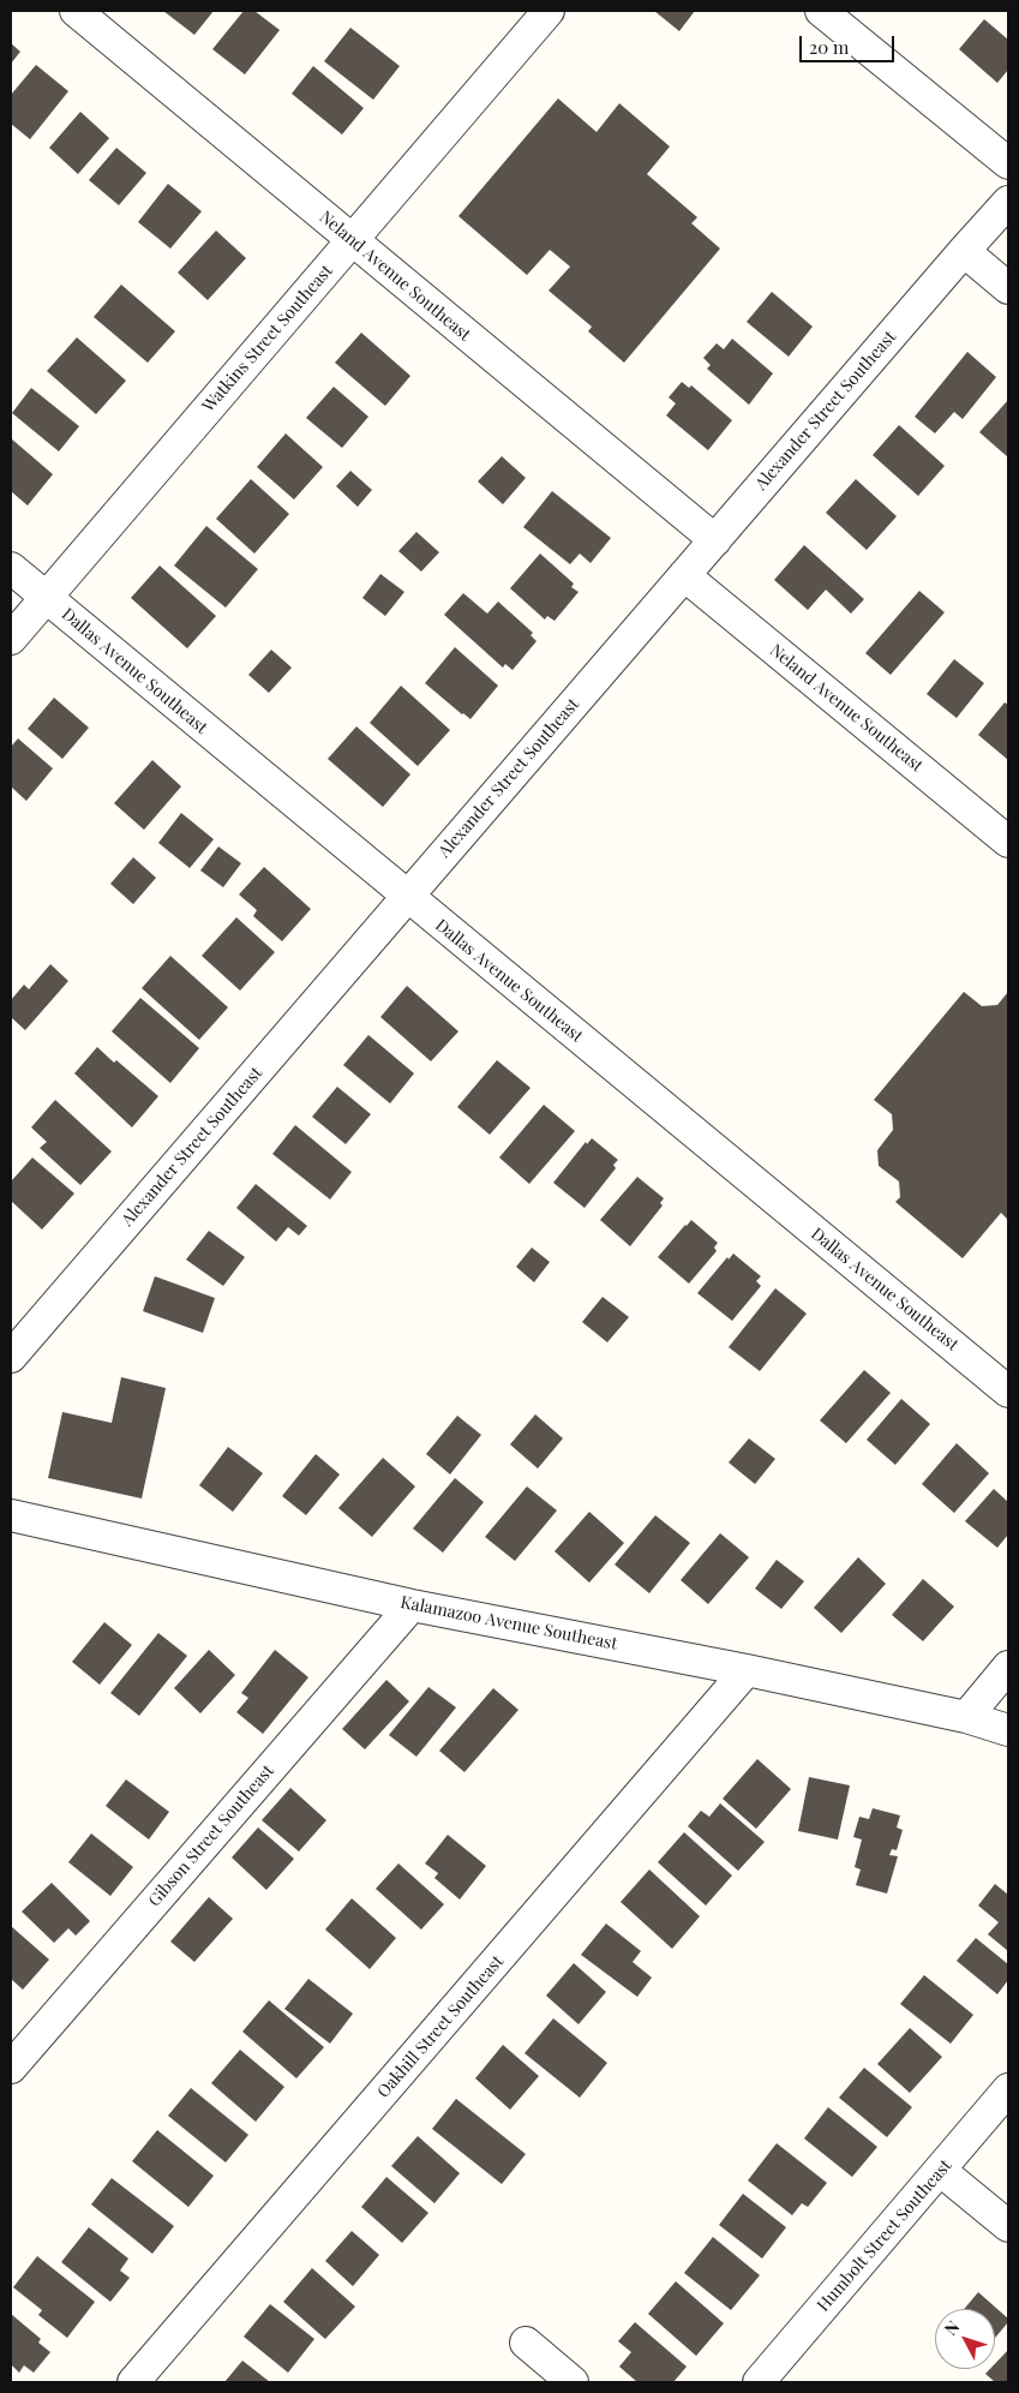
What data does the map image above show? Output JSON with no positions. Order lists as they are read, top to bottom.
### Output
{
  "streets": {
    "street": [
      "Neland Avenue Southeast",
      "Watkins Street Southeast",
      "Alexander Street Southeast",
      "Dallas Avenue Southeast",
      "Kalamazoo Avenue Southeast",
      "Gibson Street Southeast",
      "Oakhill Street Southeast",
      "Humbolt Street Southeast"
    ]
  },
  "crossings": [
    ["Neland Avenue Southeast", "Watkins Street Southeast"],
    ["Neland Avenue Southeast", "Alexander Street Southeast"],
    ["Watkins Street Southeast", "Dallas Avenue Southeast"],
    ["Alexander Street Southeast", "Dallas Avenue Southeast"],
    ["Kalamazoo Avenue Southeast", "Gibson Street Southeast"],
    ["Kalamazoo Avenue Southeast", "Oakhill Street Southeast"]
  ],
  "scale_bar": "20 m",
  "north": "top left"
}
